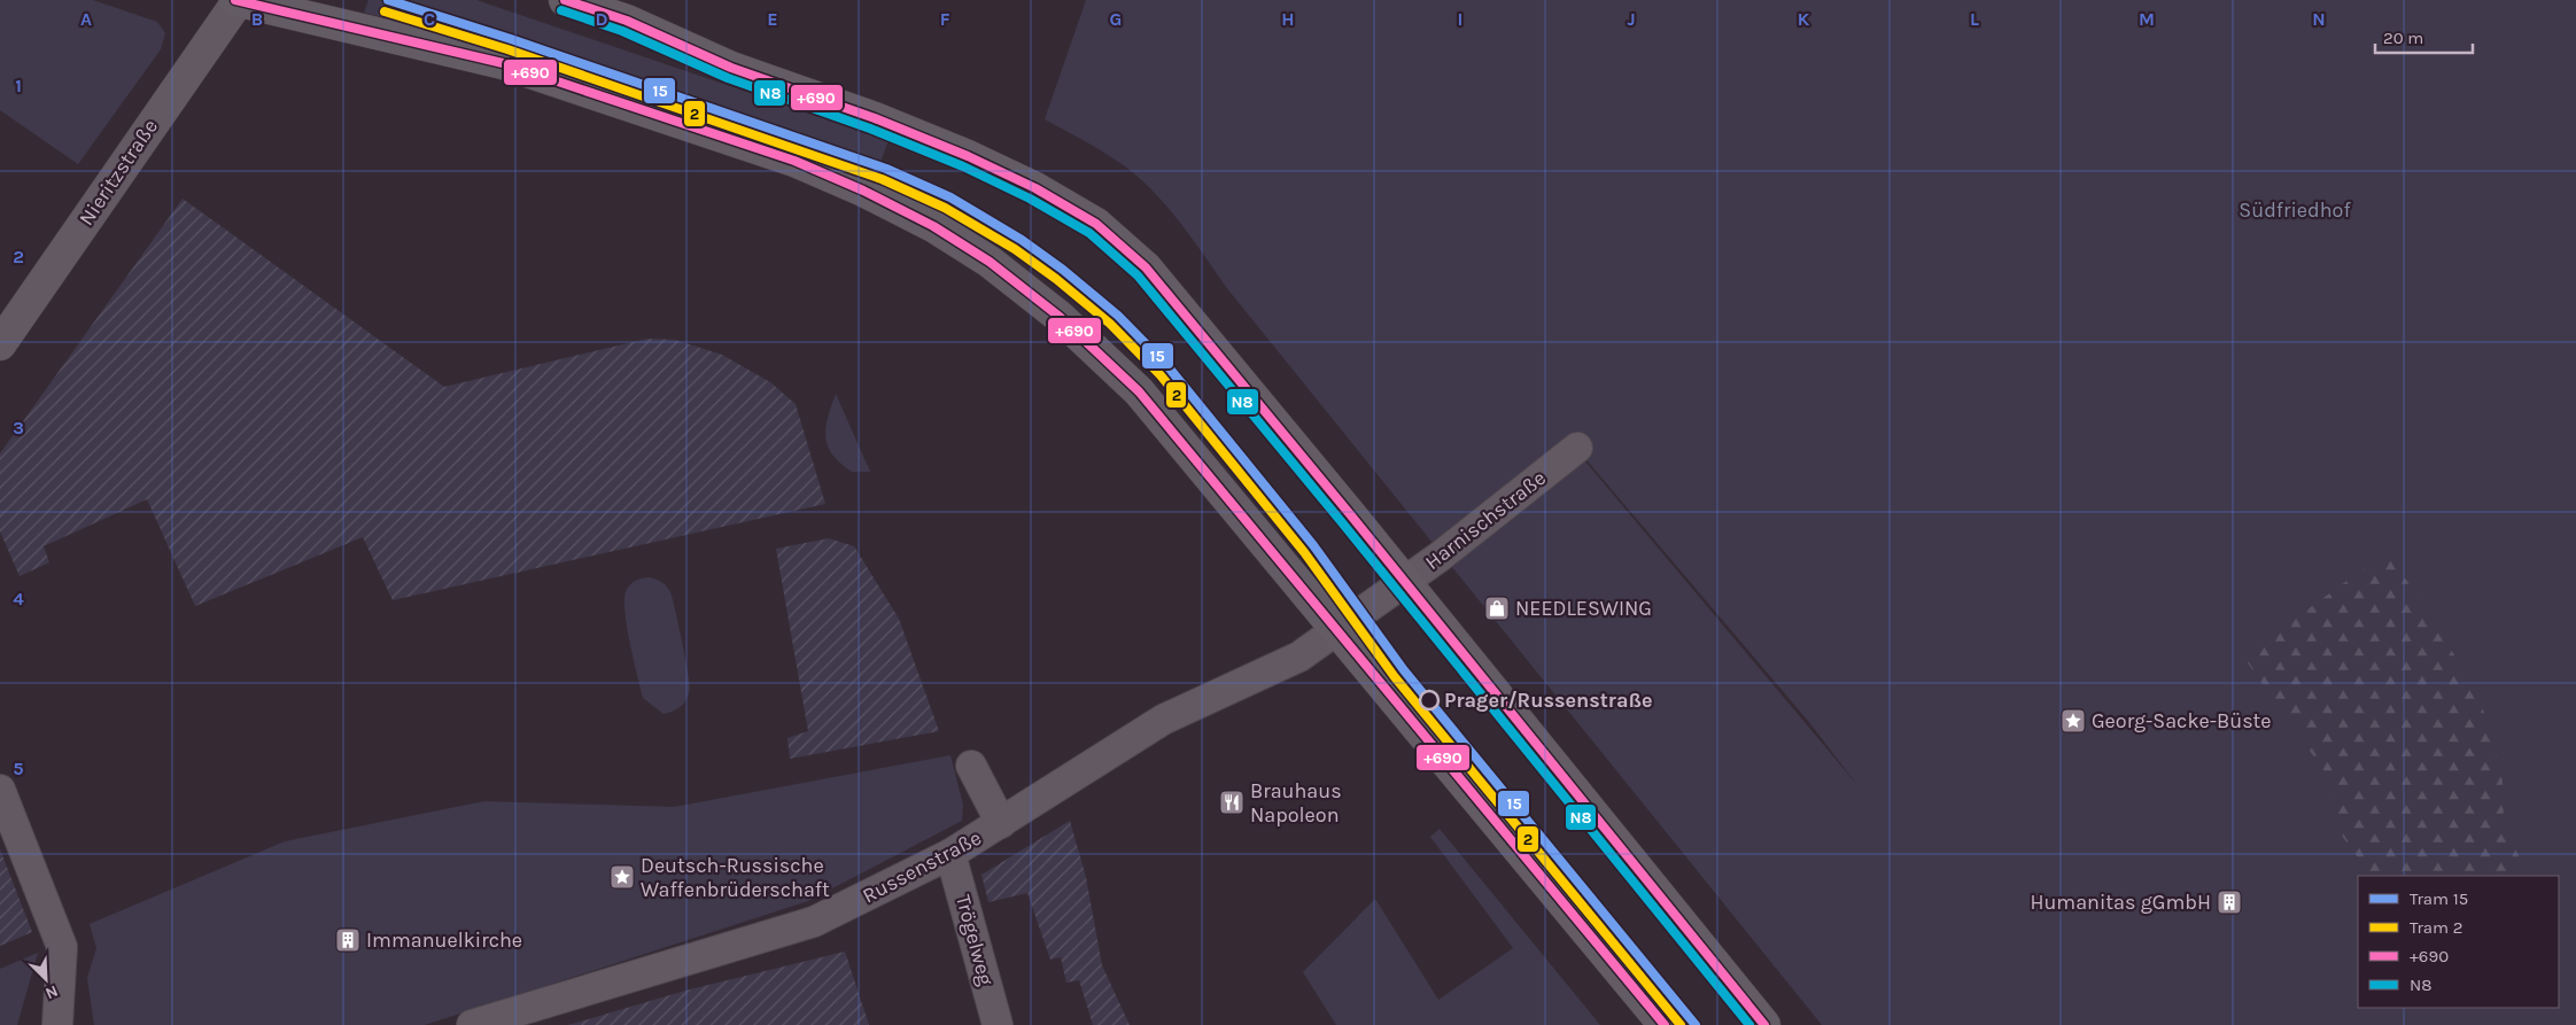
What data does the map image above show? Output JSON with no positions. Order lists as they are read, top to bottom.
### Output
{
  "streets": {
    "street": [
      "Nieritzstraße",
      "Harnischstraße",
      "Russenstraße",
      "Trögelweg"
    ]
  },
  "crossings": [
    ["Harnischstraße", "Russenstraße"],
    ["Russenstraße", "Trögelweg"]
  ],
  "parks": ["Südfriedhof"],
  "places": {
    "shop": ["NEEDLESWING"],
    "other": ["Prager/Russenstraße"],
    "place": ["Georg-Sacke-Büste", "Deutsch-Russische Waffenbrüderschaft"],
    "restaurant": ["Brauhaus Napoleon"],
    "building": ["Humanitas gGmbH", "Immanuelkirche"]
  },
  "lines": [
    "tram line 15",
    "transit line +690",
    "transit line N8",
    "tram line 2"
  ],
  "legend": [
    "Tram 15",
    "Tram 2",
    "+690",
    "N8"
  ],
  "scale_bar": "20 m",
  "north": "bottom right",
  "grid": {
    "columns": [
      "A",
      "B",
      "C",
      "D",
      "E",
      "F",
      "G",
      "H",
      "I",
      "J",
      "K",
      "L",
      "M",
      "N"
    ],
    "rows": [
      "1",
      "2",
      "3",
      "4",
      "5"
    ]
  }
}
